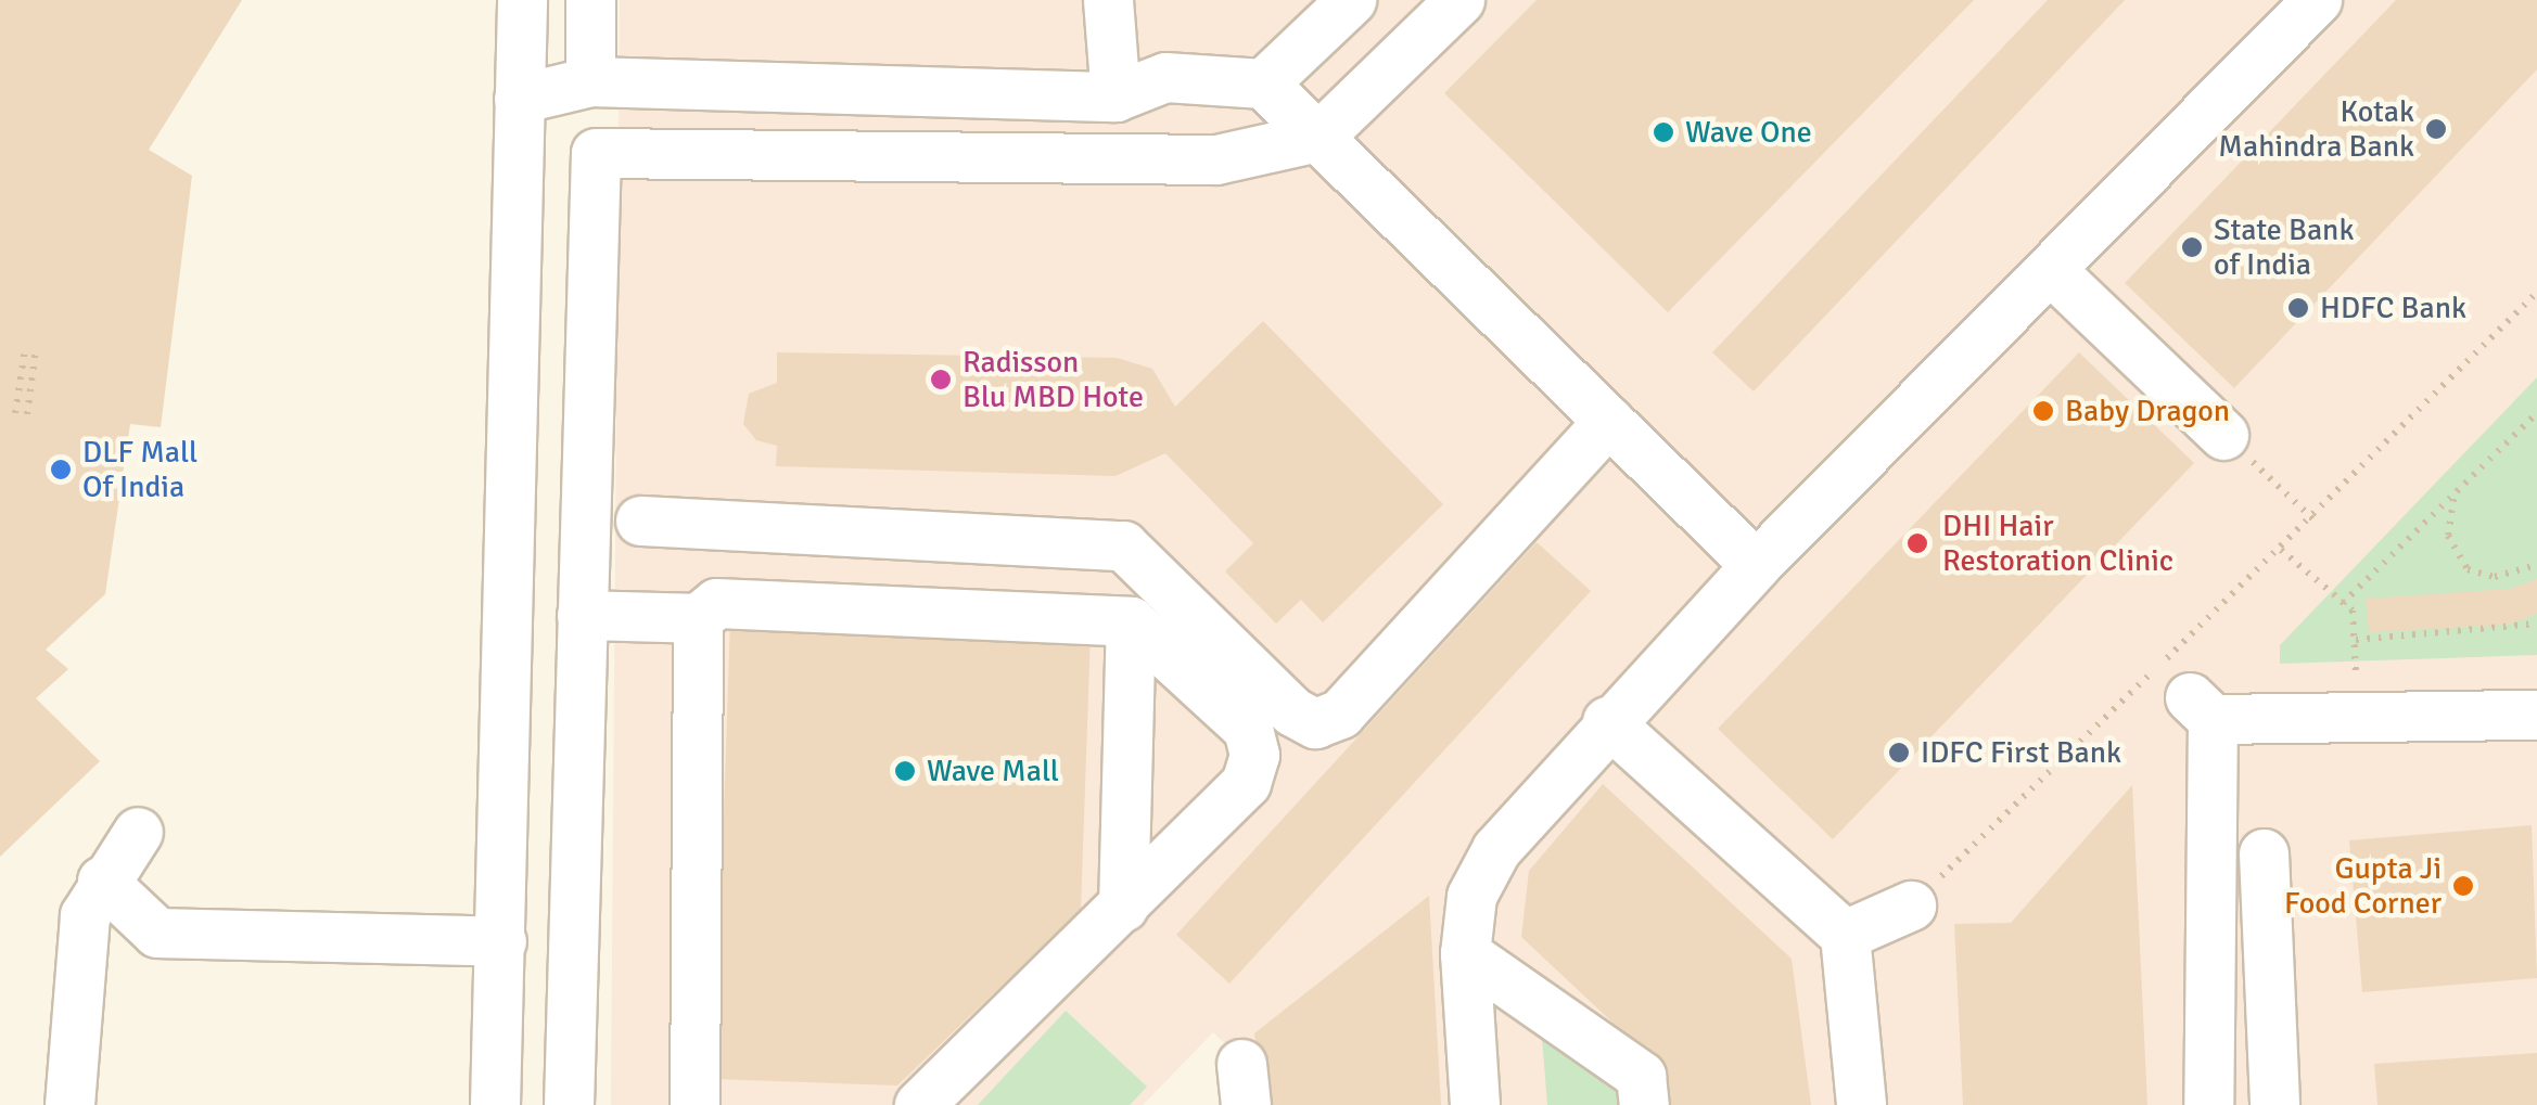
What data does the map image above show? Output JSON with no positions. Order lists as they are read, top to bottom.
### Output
{
  "places": [
    "Kotak Mahindra Bank",
    "Wave One",
    "State Bank of India",
    "HDFC Bank",
    "Radisson Blu MBD Hote",
    "Baby Dragon",
    "DLF Mall Of India",
    "DHI Hair Restoration Clinic",
    "IDFC First Bank",
    "Wave Mall",
    "Gupta Ji Food Corner"
  ]
}
